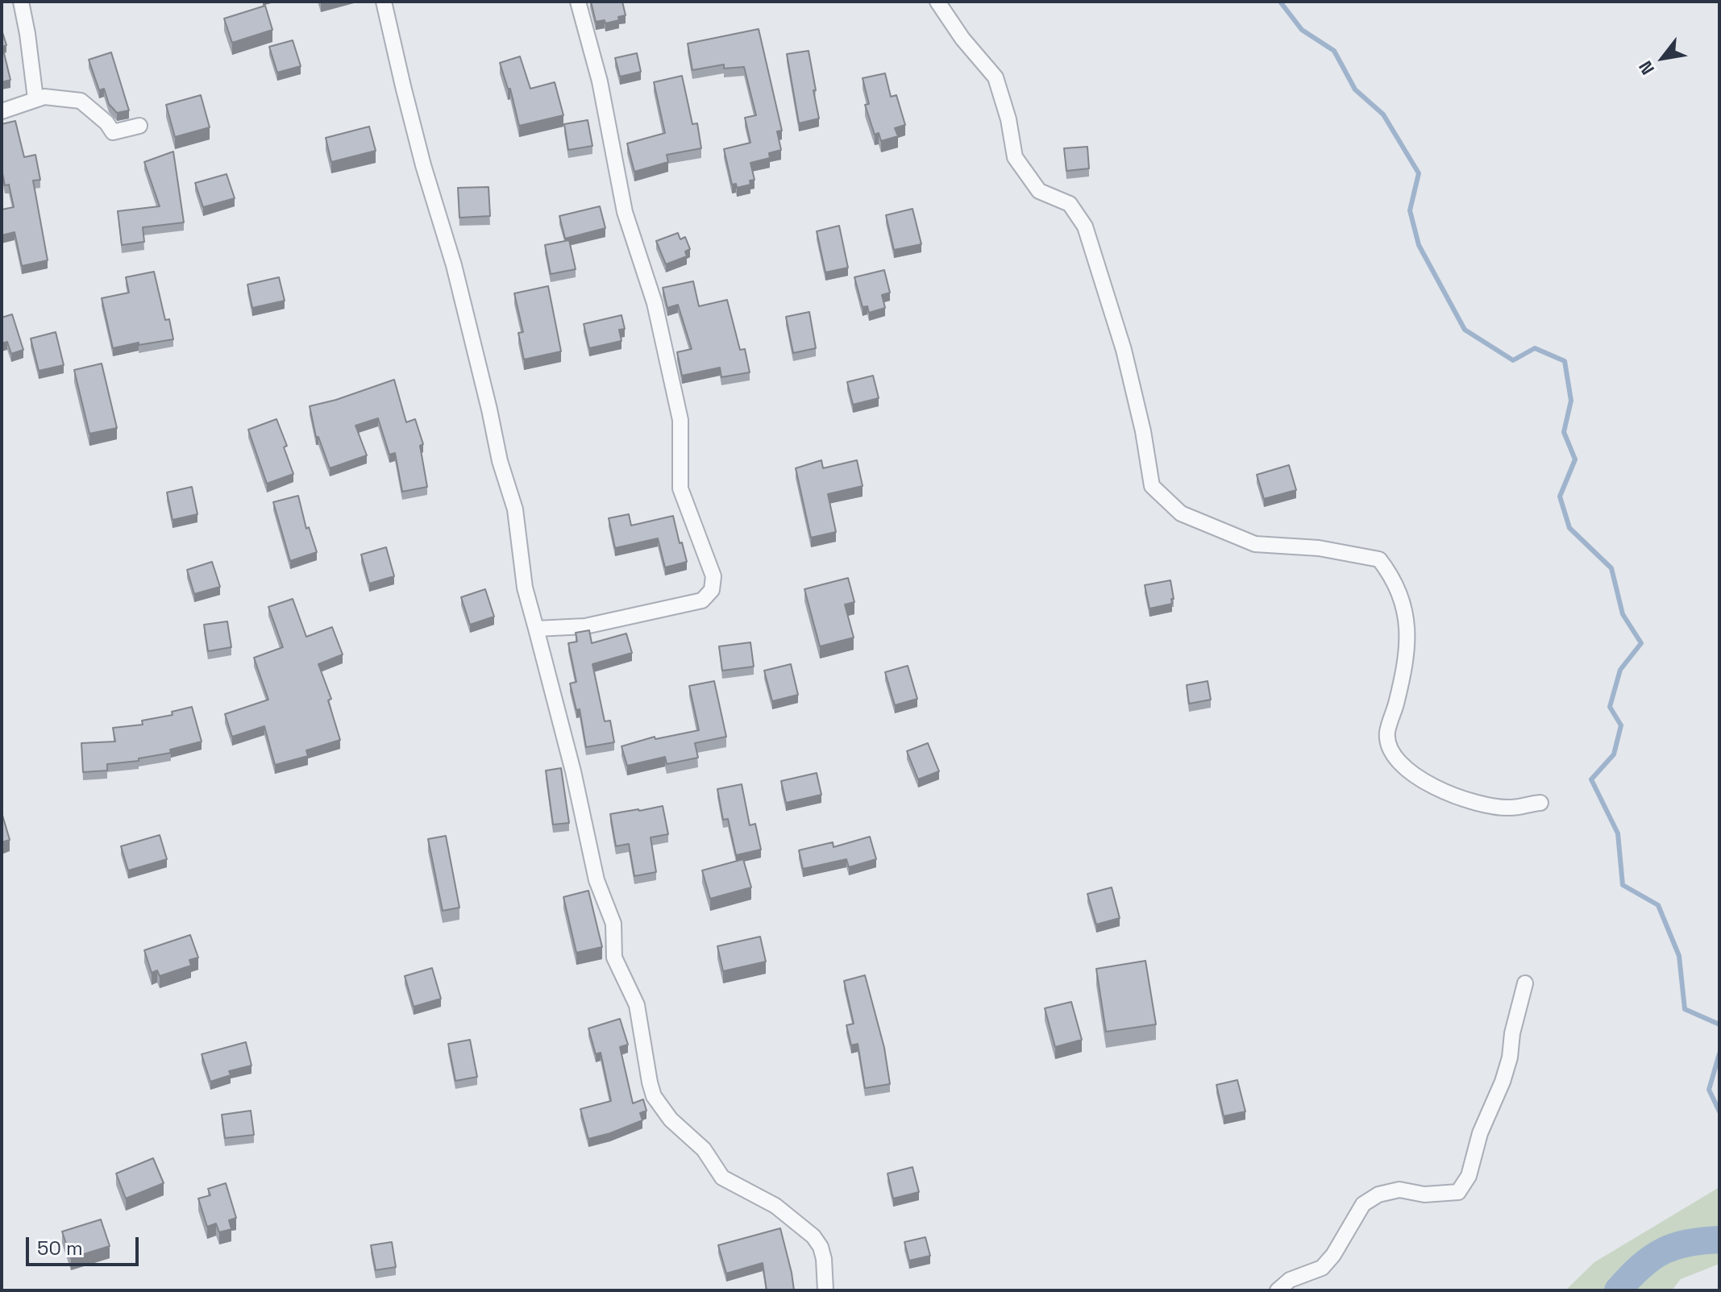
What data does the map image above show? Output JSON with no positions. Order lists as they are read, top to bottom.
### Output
{
  "scale_bar": "50 m",
  "north": "bottom left"
}
